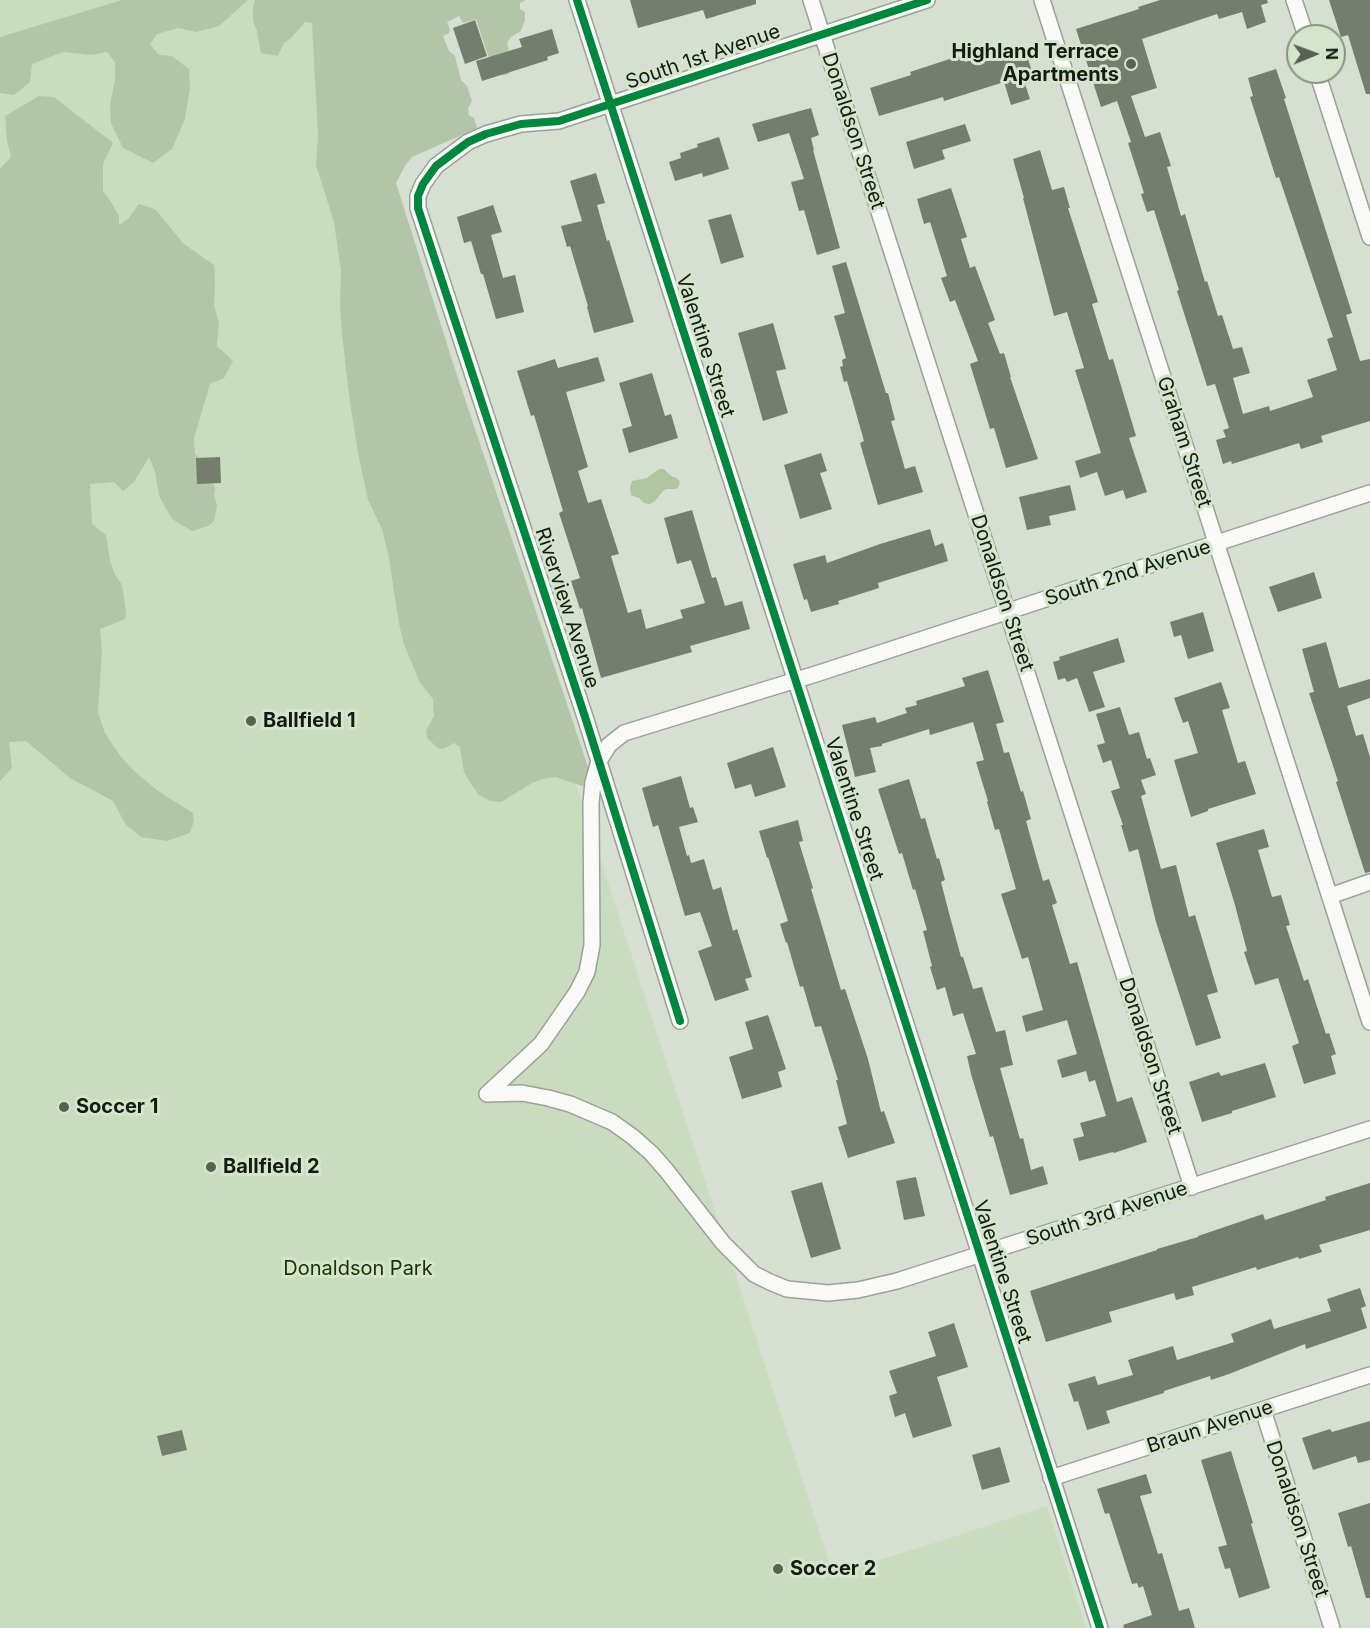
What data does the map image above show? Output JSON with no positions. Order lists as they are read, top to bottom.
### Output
{
  "streets": {
    "street": [
      "South 1st Avenue",
      "Donaldson Street",
      "Valentine Street",
      "Graham Street",
      "South 2nd Avenue",
      "Riverview Avenue",
      "South 3rd Avenue",
      "Braun Avenue"
    ]
  },
  "crossings": [
    ["South 1st Avenue", "Donaldson Street"],
    ["South 1st Avenue", "Valentine Street"],
    ["South 1st Avenue", "Riverview Avenue"],
    ["Donaldson Street", "South 2nd Avenue"],
    ["Donaldson Street", "South 3rd Avenue"],
    ["Donaldson Street", "Braun Avenue"],
    ["Valentine Street", "South 2nd Avenue"],
    ["Valentine Street", "South 3rd Avenue"],
    ["Valentine Street", "Braun Avenue"],
    ["Graham Street", "South 2nd Avenue"],
    ["South 2nd Avenue", "Riverview Avenue"],
    ["South 2nd Avenue", "South 3rd Avenue"],
    ["Riverview Avenue", "South 3rd Avenue"]
  ],
  "parks": ["Donaldson Park"],
  "places": [
    "Highland Terrace Apartments",
    "Ballfield 1",
    "Soccer 1",
    "Ballfield 2",
    "Soccer 2"
  ],
  "north": "right"
}
